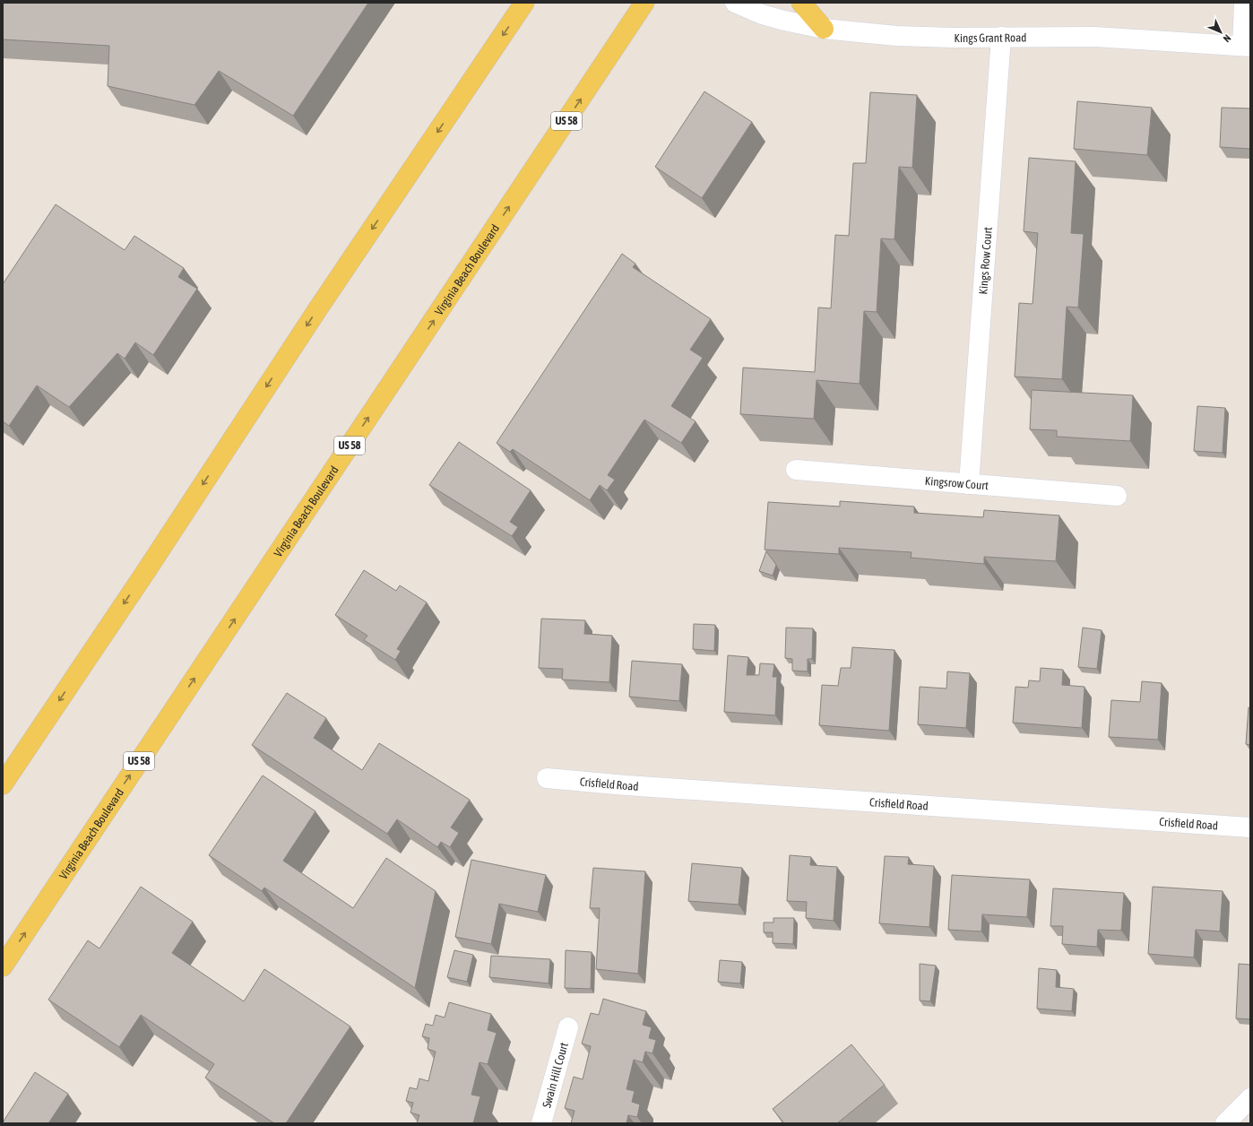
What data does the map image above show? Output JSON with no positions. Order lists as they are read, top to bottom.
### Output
{
  "streets": {
    "main road": ["US 58", "Virginia Beach Boulevard"],
    "street": [
      "Kings Grant Road",
      "Kings Row Court",
      "Kingsrow Court",
      "Crisfield Road",
      "Swain Hill Court"
    ]
  },
  "crossings": [
    ["Kings Grant Road", "Kings Row Court"],
    ["Kings Row Court", "Kingsrow Court"]
  ],
  "north": "bottom right"
}
